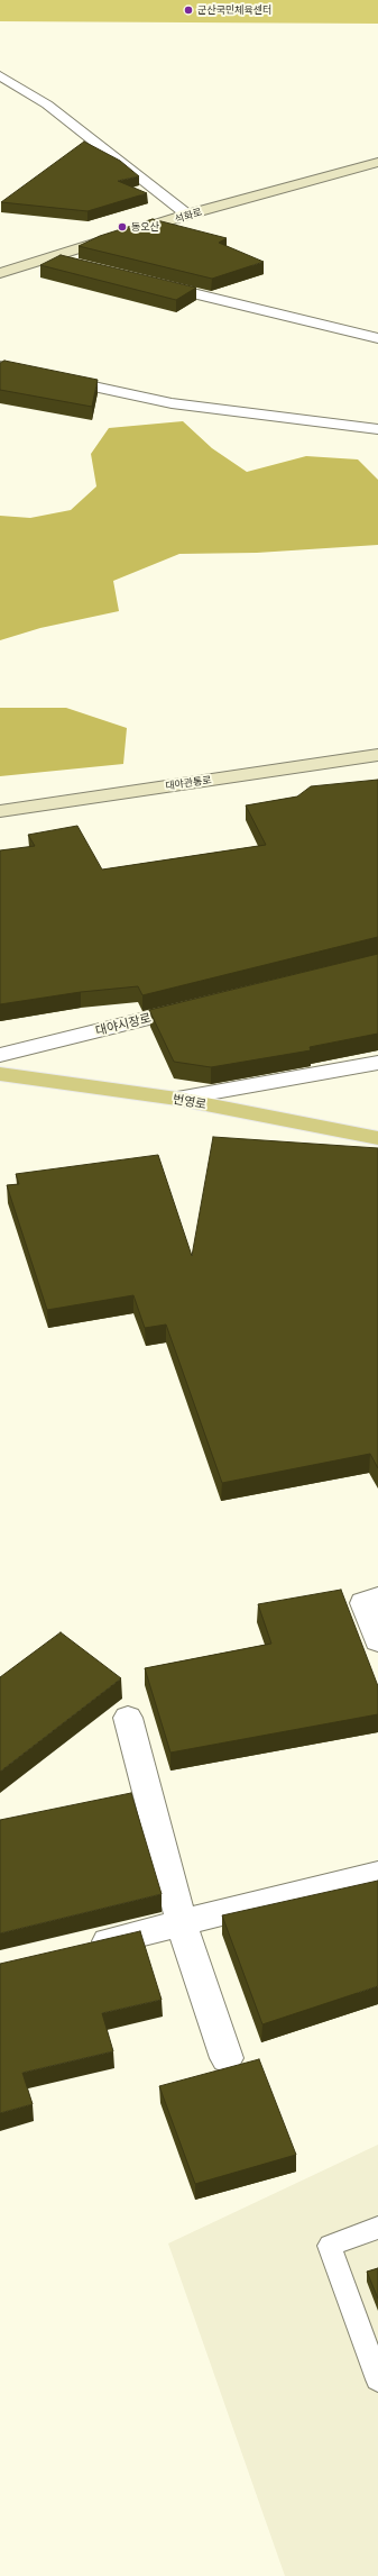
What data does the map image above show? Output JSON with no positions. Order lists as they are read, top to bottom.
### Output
{
  "streets": {
    "main road": ["번영로"],
    "street": ["석화로", "대야관통로", "대야시장로"]
  },
  "places": ["군산국민체육센터", "동오산"]
}
